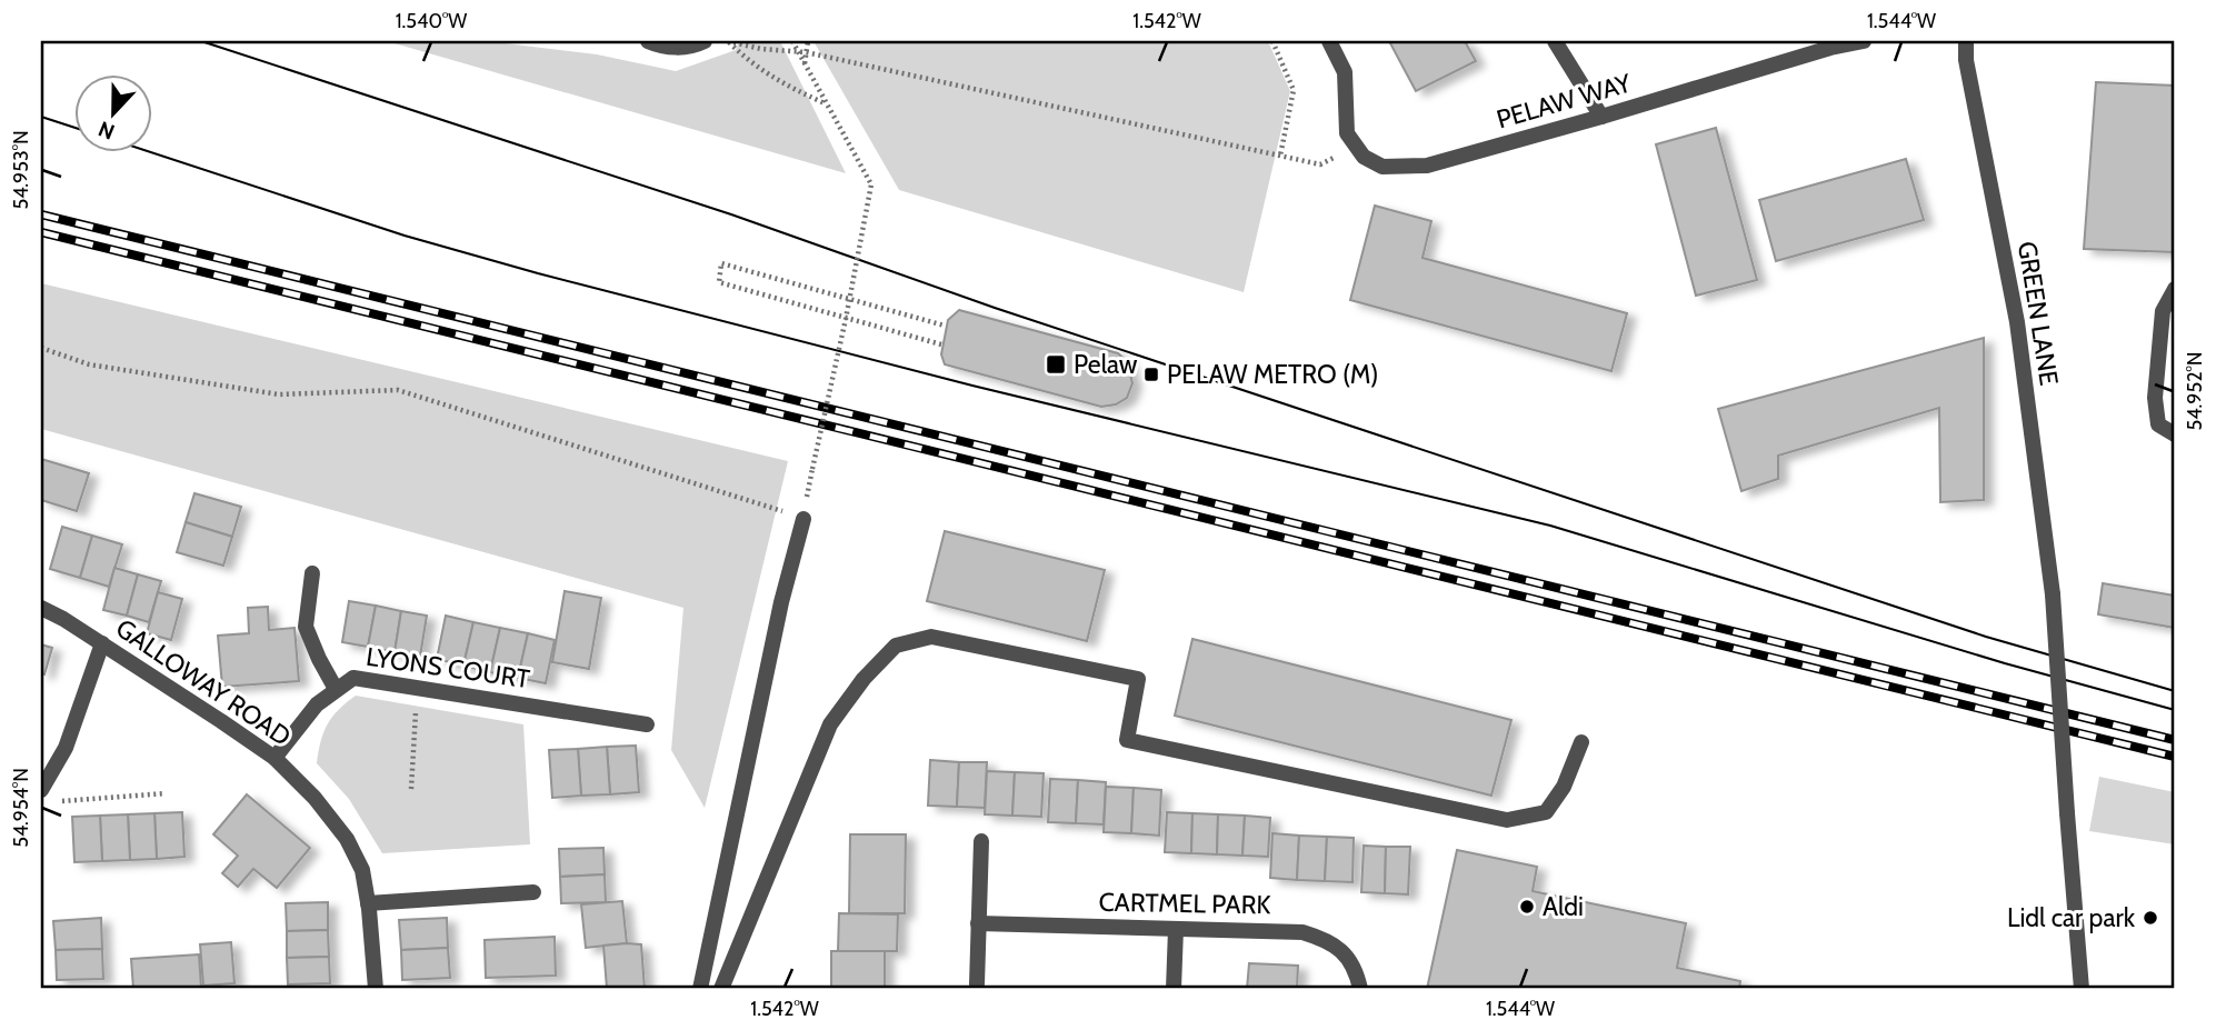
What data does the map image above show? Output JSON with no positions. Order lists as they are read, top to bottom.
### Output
{
  "streets": {
    "street": [
      "PELAW WAY",
      "GREEN LANE",
      "LYONS COURT",
      "GALLOWAY ROAD",
      "CARTMEL PARK"
    ]
  },
  "crossings": [
    ["LYONS COURT", "GALLOWAY ROAD"]
  ],
  "places": {
    "transit": ["Pelaw", "PELAW METRO (M)"],
    "other": ["Aldi", "Lidl car park"]
  },
  "north": "bottom",
  "coordinates": [
    "1.540°W",
    "1.542°W",
    "1.544°W",
    "54.953°N",
    "54.952°N",
    "54.954°N"
  ]
}
